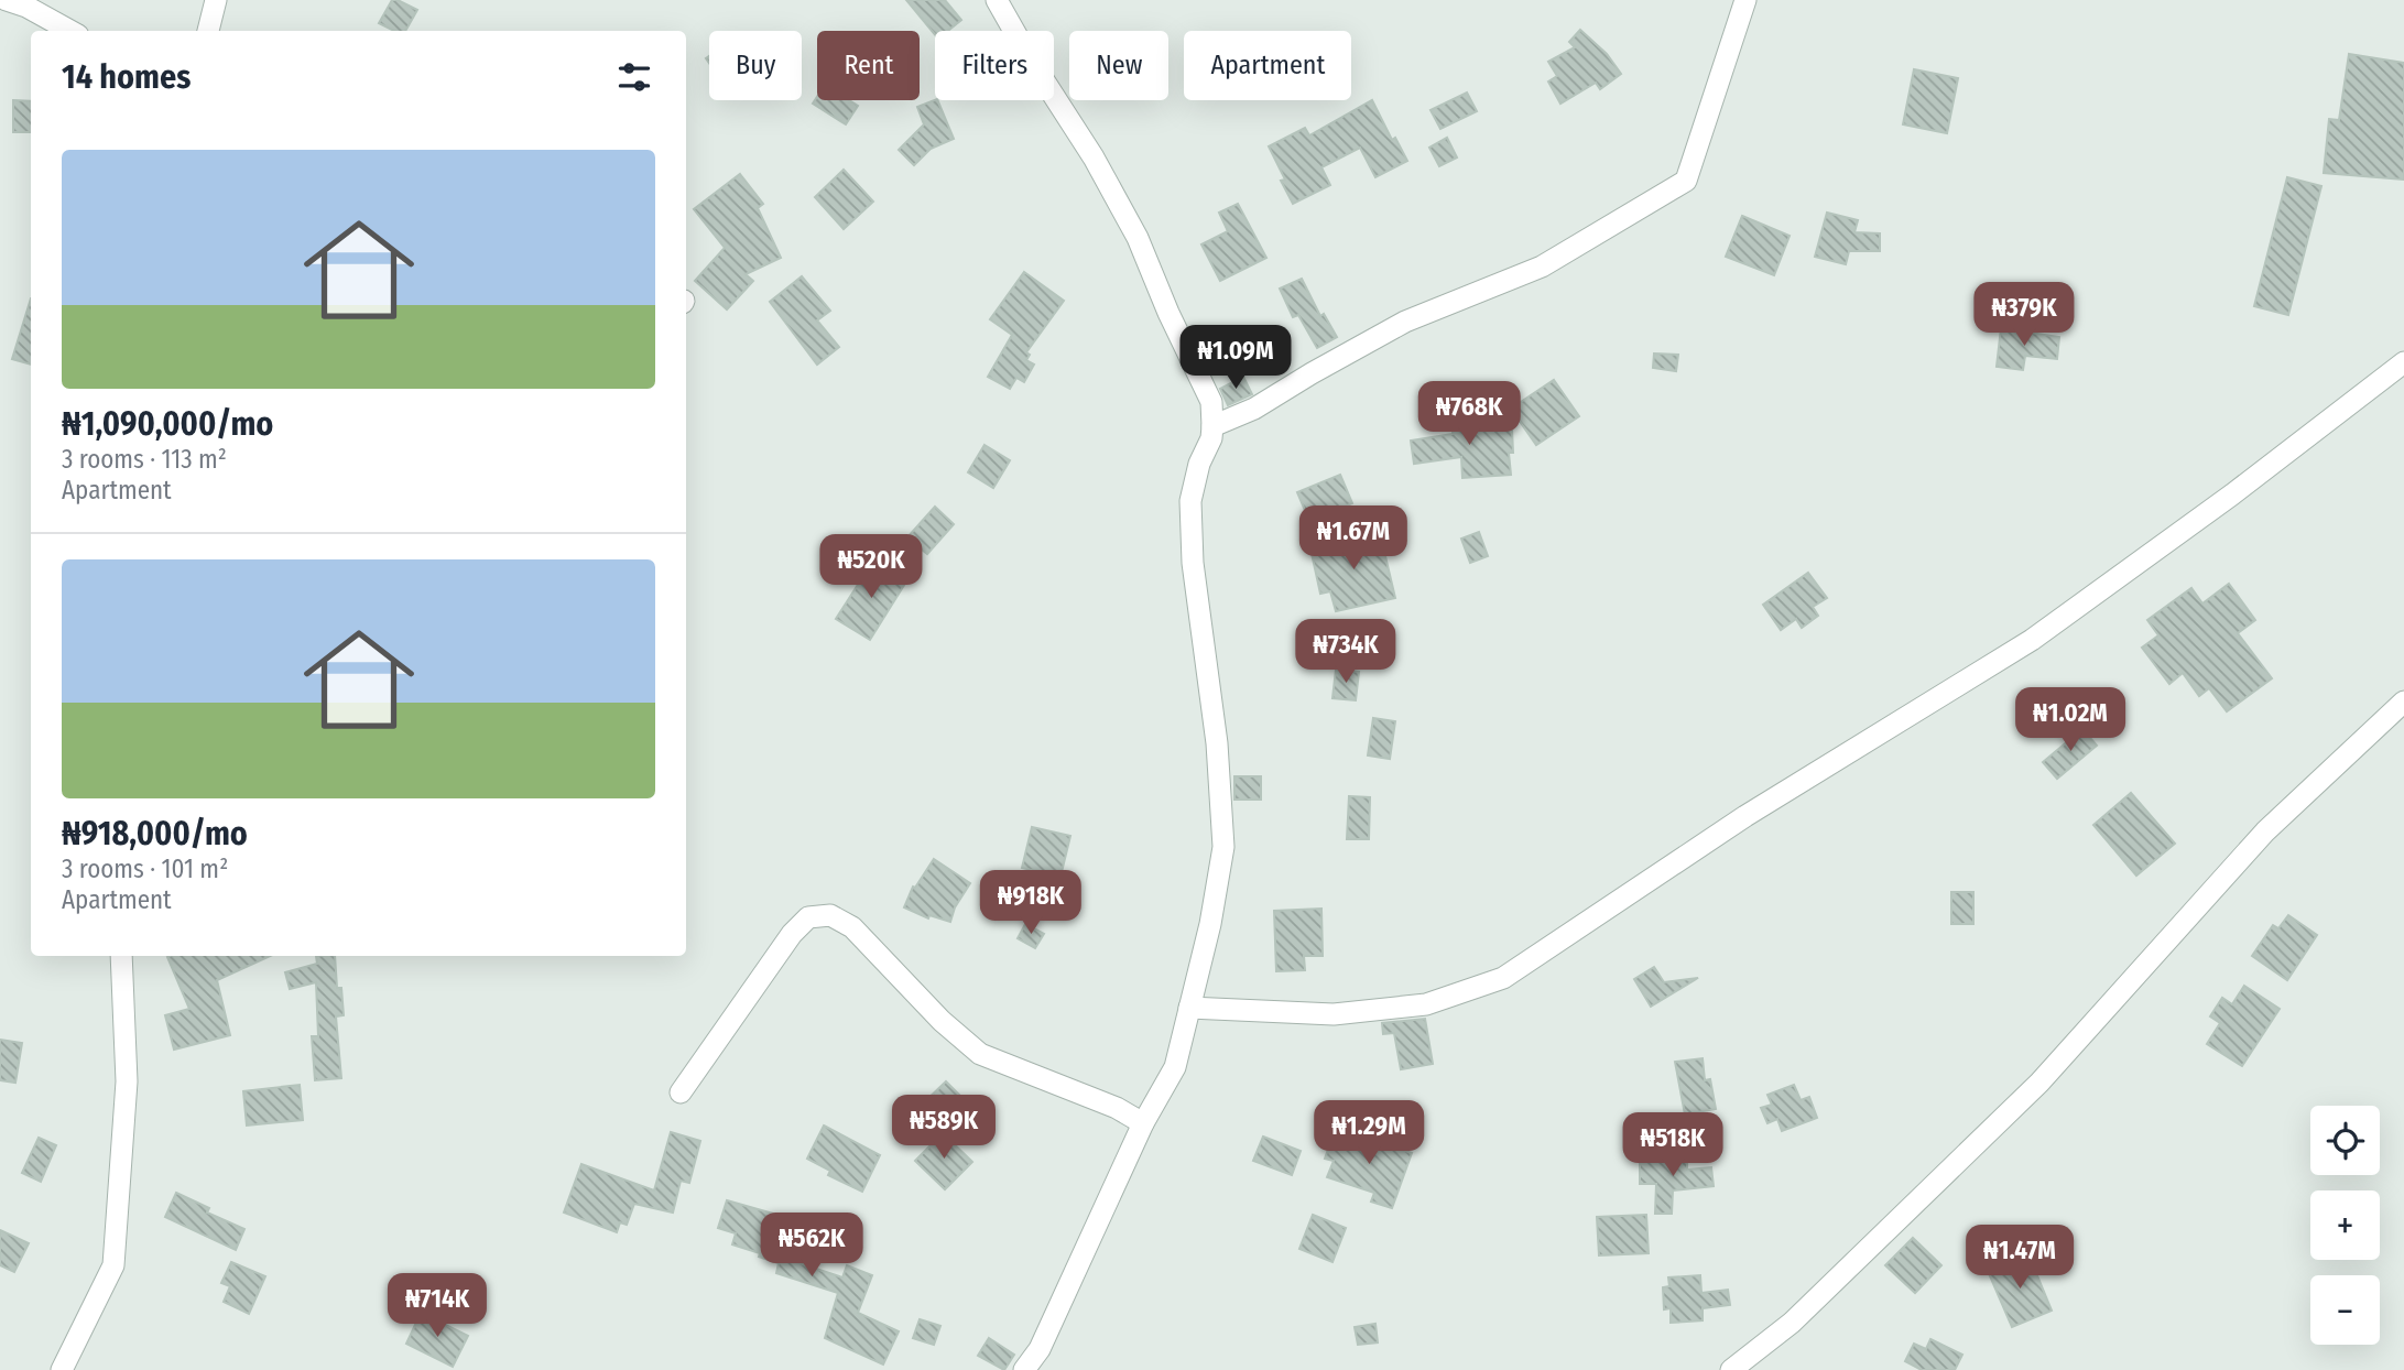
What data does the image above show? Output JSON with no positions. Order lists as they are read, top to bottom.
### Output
{
  "page": {
    "chip": [
      "Buy",
      "Rent",
      "Filters",
      "New",
      "Apartment"
    ],
    "heading": "14 homes",
    "list": [
      {
        "name": "₦1,090,000/mo",
        "note": "3 rooms · 113 m² · Apartment"
      },
      {
        "name": "₦918,000/mo",
        "note": "3 rooms · 101 m² · Apartment"
      }
    ],
    "price": [
      "₦379K",
      "₦1.09M",
      "₦768K",
      "₦1.67M",
      "₦520K",
      "₦734K",
      "₦1.02M",
      "₦918K",
      "₦589K",
      "₦1.29M",
      "₦518K",
      "₦562K",
      "₦1.47M",
      "₦714K"
    ],
    "map_buttons": ["+", "−"]
  }
}
